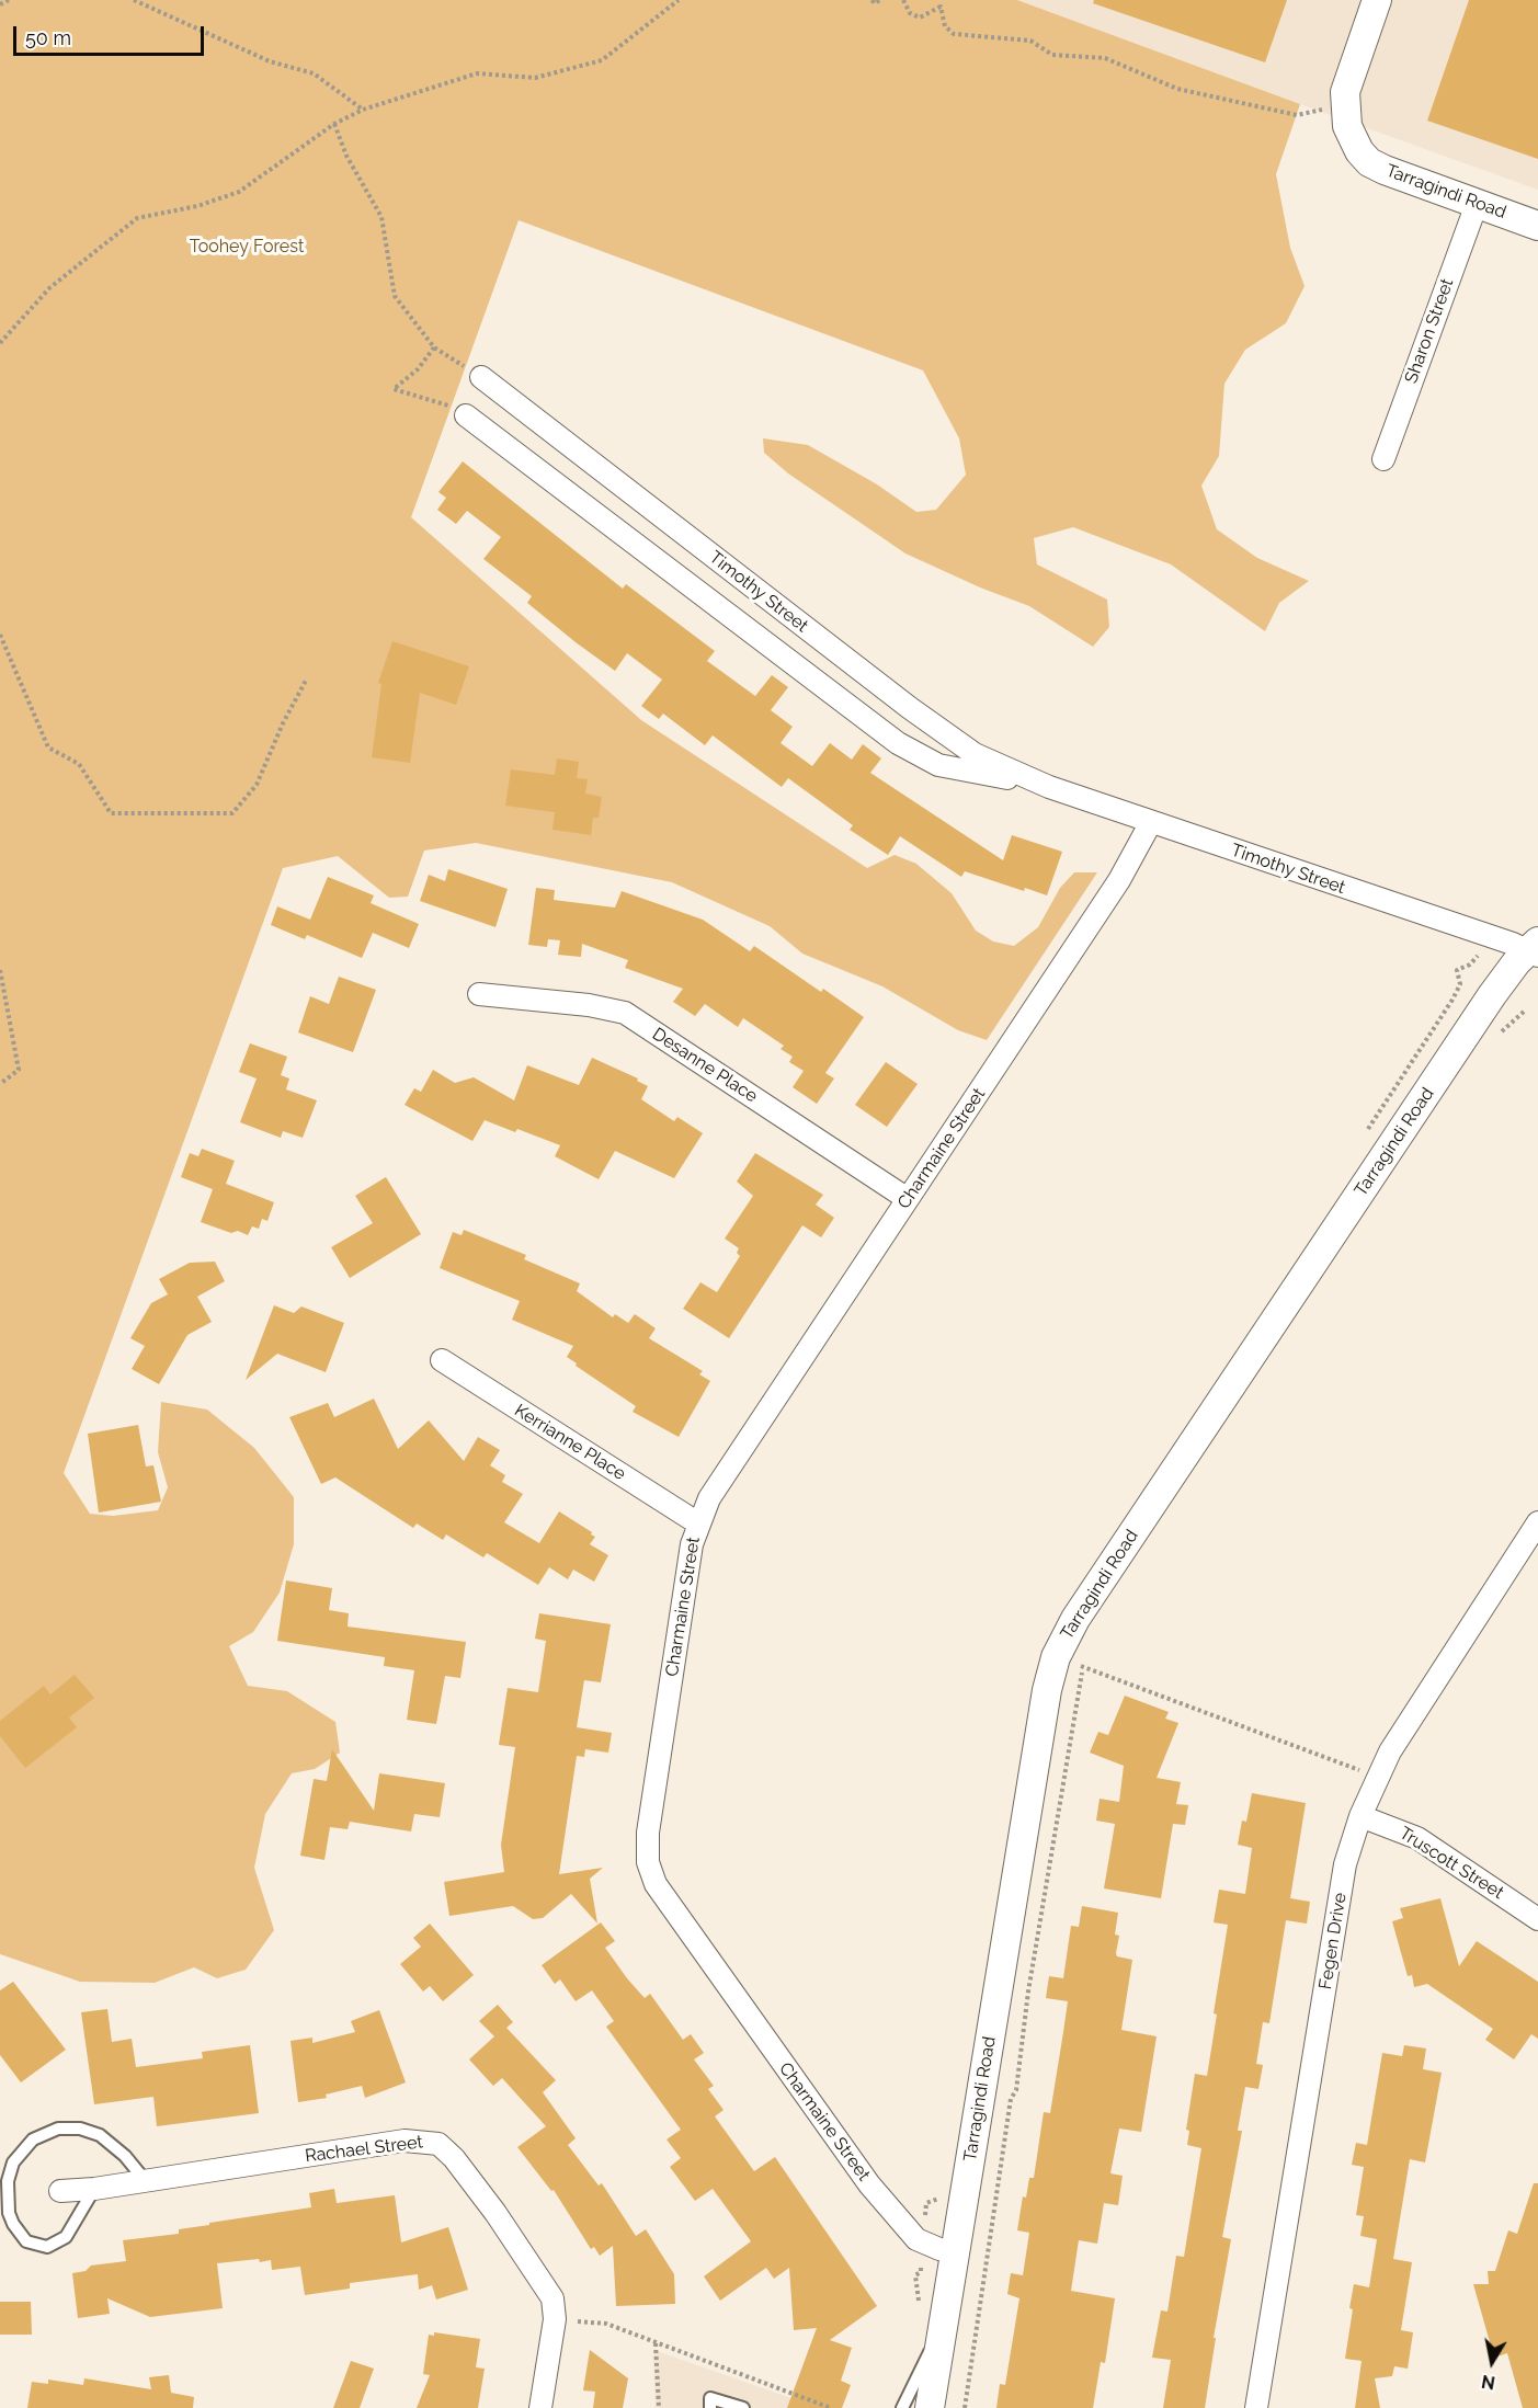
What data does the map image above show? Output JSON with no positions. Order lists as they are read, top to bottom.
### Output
{
  "streets": {
    "street": [
      "Tarragindi Road",
      "Sharon Street",
      "Timothy Street",
      "Desanne Place",
      "Charmaine Street",
      "Kerrianne Place",
      "Truscott Street",
      "Fegen Drive",
      "Rachael Street"
    ]
  },
  "crossings": [
    ["Tarragindi Road", "Sharon Street"],
    ["Tarragindi Road", "Timothy Street"],
    ["Tarragindi Road", "Charmaine Street"],
    ["Timothy Street", "Charmaine Street"],
    ["Desanne Place", "Charmaine Street"],
    ["Charmaine Street", "Kerrianne Place"],
    ["Truscott Street", "Fegen Drive"]
  ],
  "parks": ["Toohey Forest"],
  "scale_bar": "50 m",
  "north": "bottom"
}
